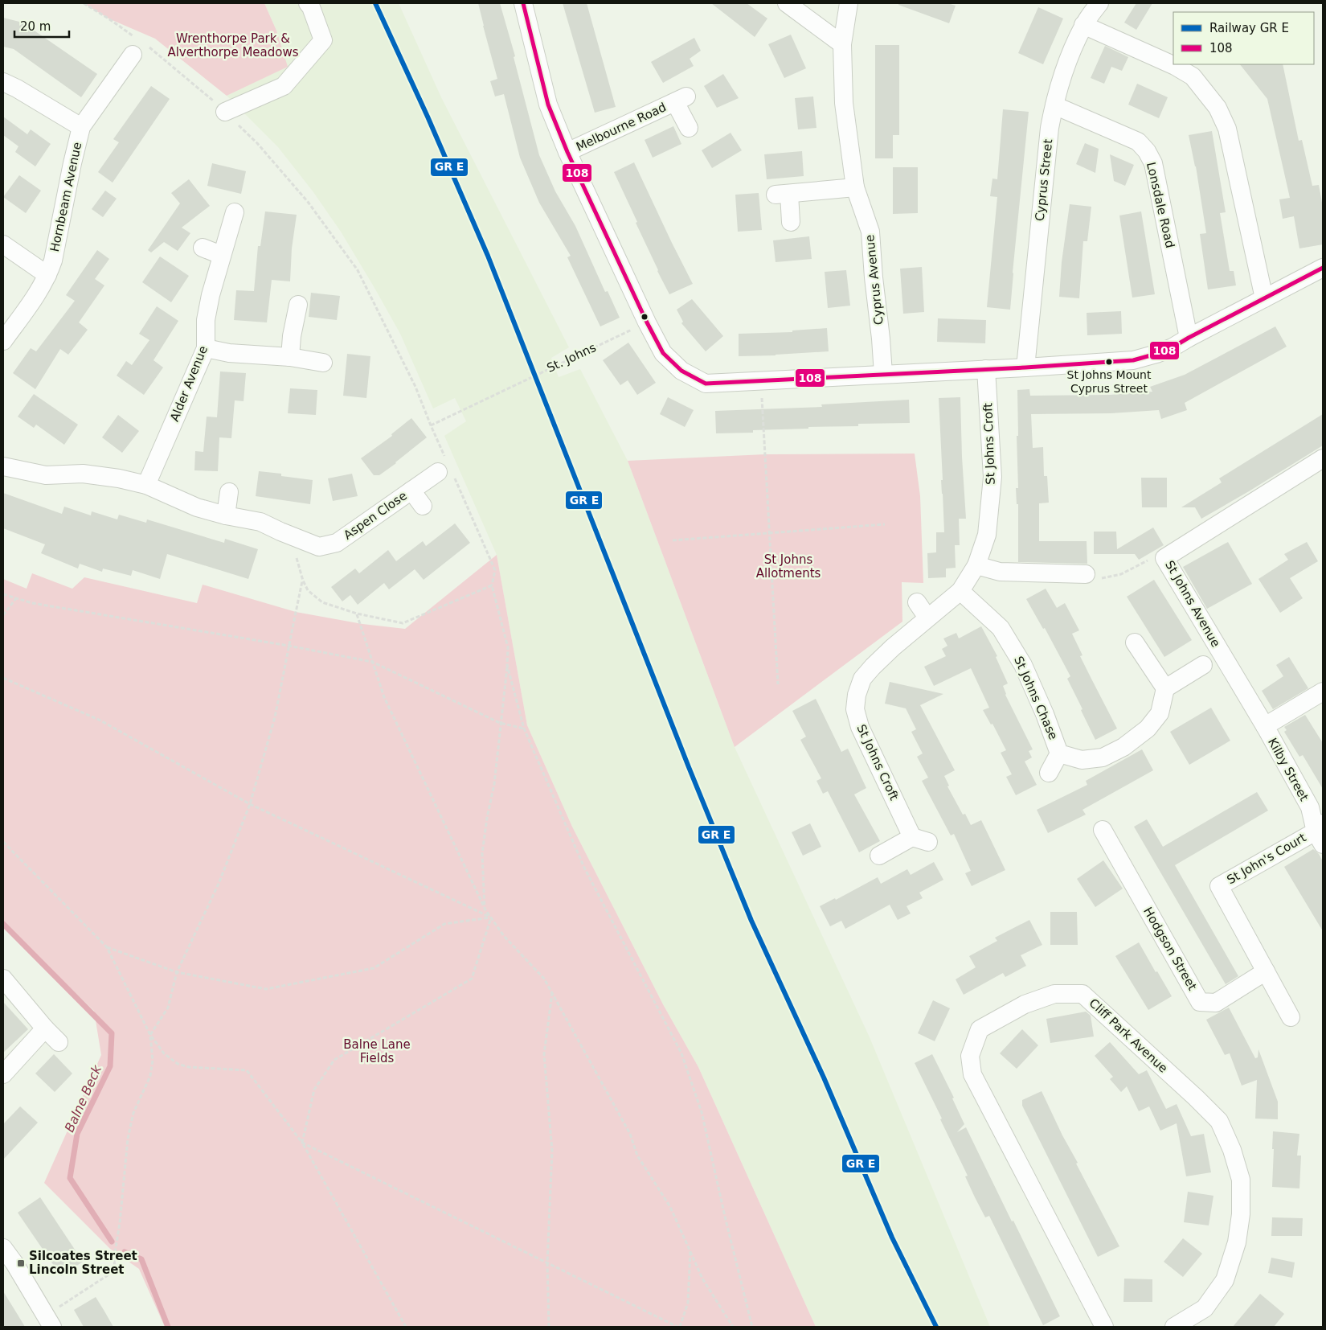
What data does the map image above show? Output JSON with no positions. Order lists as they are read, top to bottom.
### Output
{
  "streets": {
    "street": [
      "Melbourne Road",
      "Cyprus Street",
      "Hornbeam Avenue",
      "Lonsdale Road",
      "Cyprus Avenue",
      "Alder Avenue",
      "St Johns Croft",
      "Aspen Close",
      "St Johns Avenue",
      "St Johns Chase",
      "Kilby Street",
      "St John's Court",
      "Hodgson Street",
      "Cliff Park Avenue"
    ],
    "path": ["St. Johns"]
  },
  "crossings": [
    ["Melbourne Road", "St. Johns"],
    ["Cyprus Street", "Lonsdale Road"],
    ["Alder Avenue", "Aspen Close"],
    ["St Johns Croft", "St Johns Chase"],
    ["St Johns Avenue", "Kilby Street"],
    ["Kilby Street", "St John's Court"],
    ["St John's Court", "Hodgson Street"]
  ],
  "water": ["Balne Beck"],
  "parks": ["Wrenthorpe Park & Alverthorpe Meadows", "St Johns Allotments", "Balne Lane Fields"],
  "places": {
    "other": ["St Johns Mount Cyprus Street"],
    "transit": ["Silcoates Street Lincoln Street"]
  },
  "lines": ["transit line 108"],
  "legend": ["Railway GR E", "108"],
  "scale_bar": "20 m"
}
